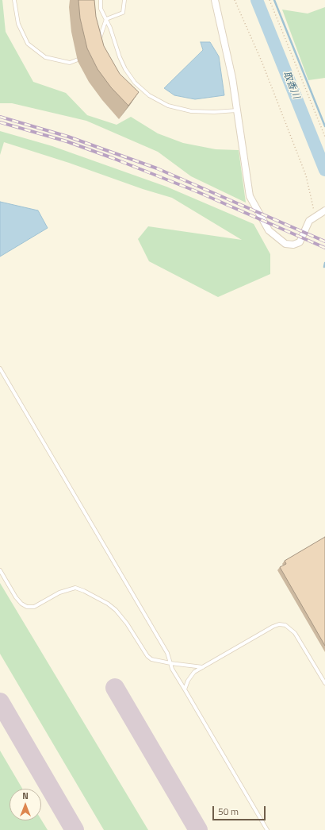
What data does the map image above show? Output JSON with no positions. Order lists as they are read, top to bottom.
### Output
{
  "water": ["取香川"],
  "scale_bar": "50 m",
  "north": "top"
}
